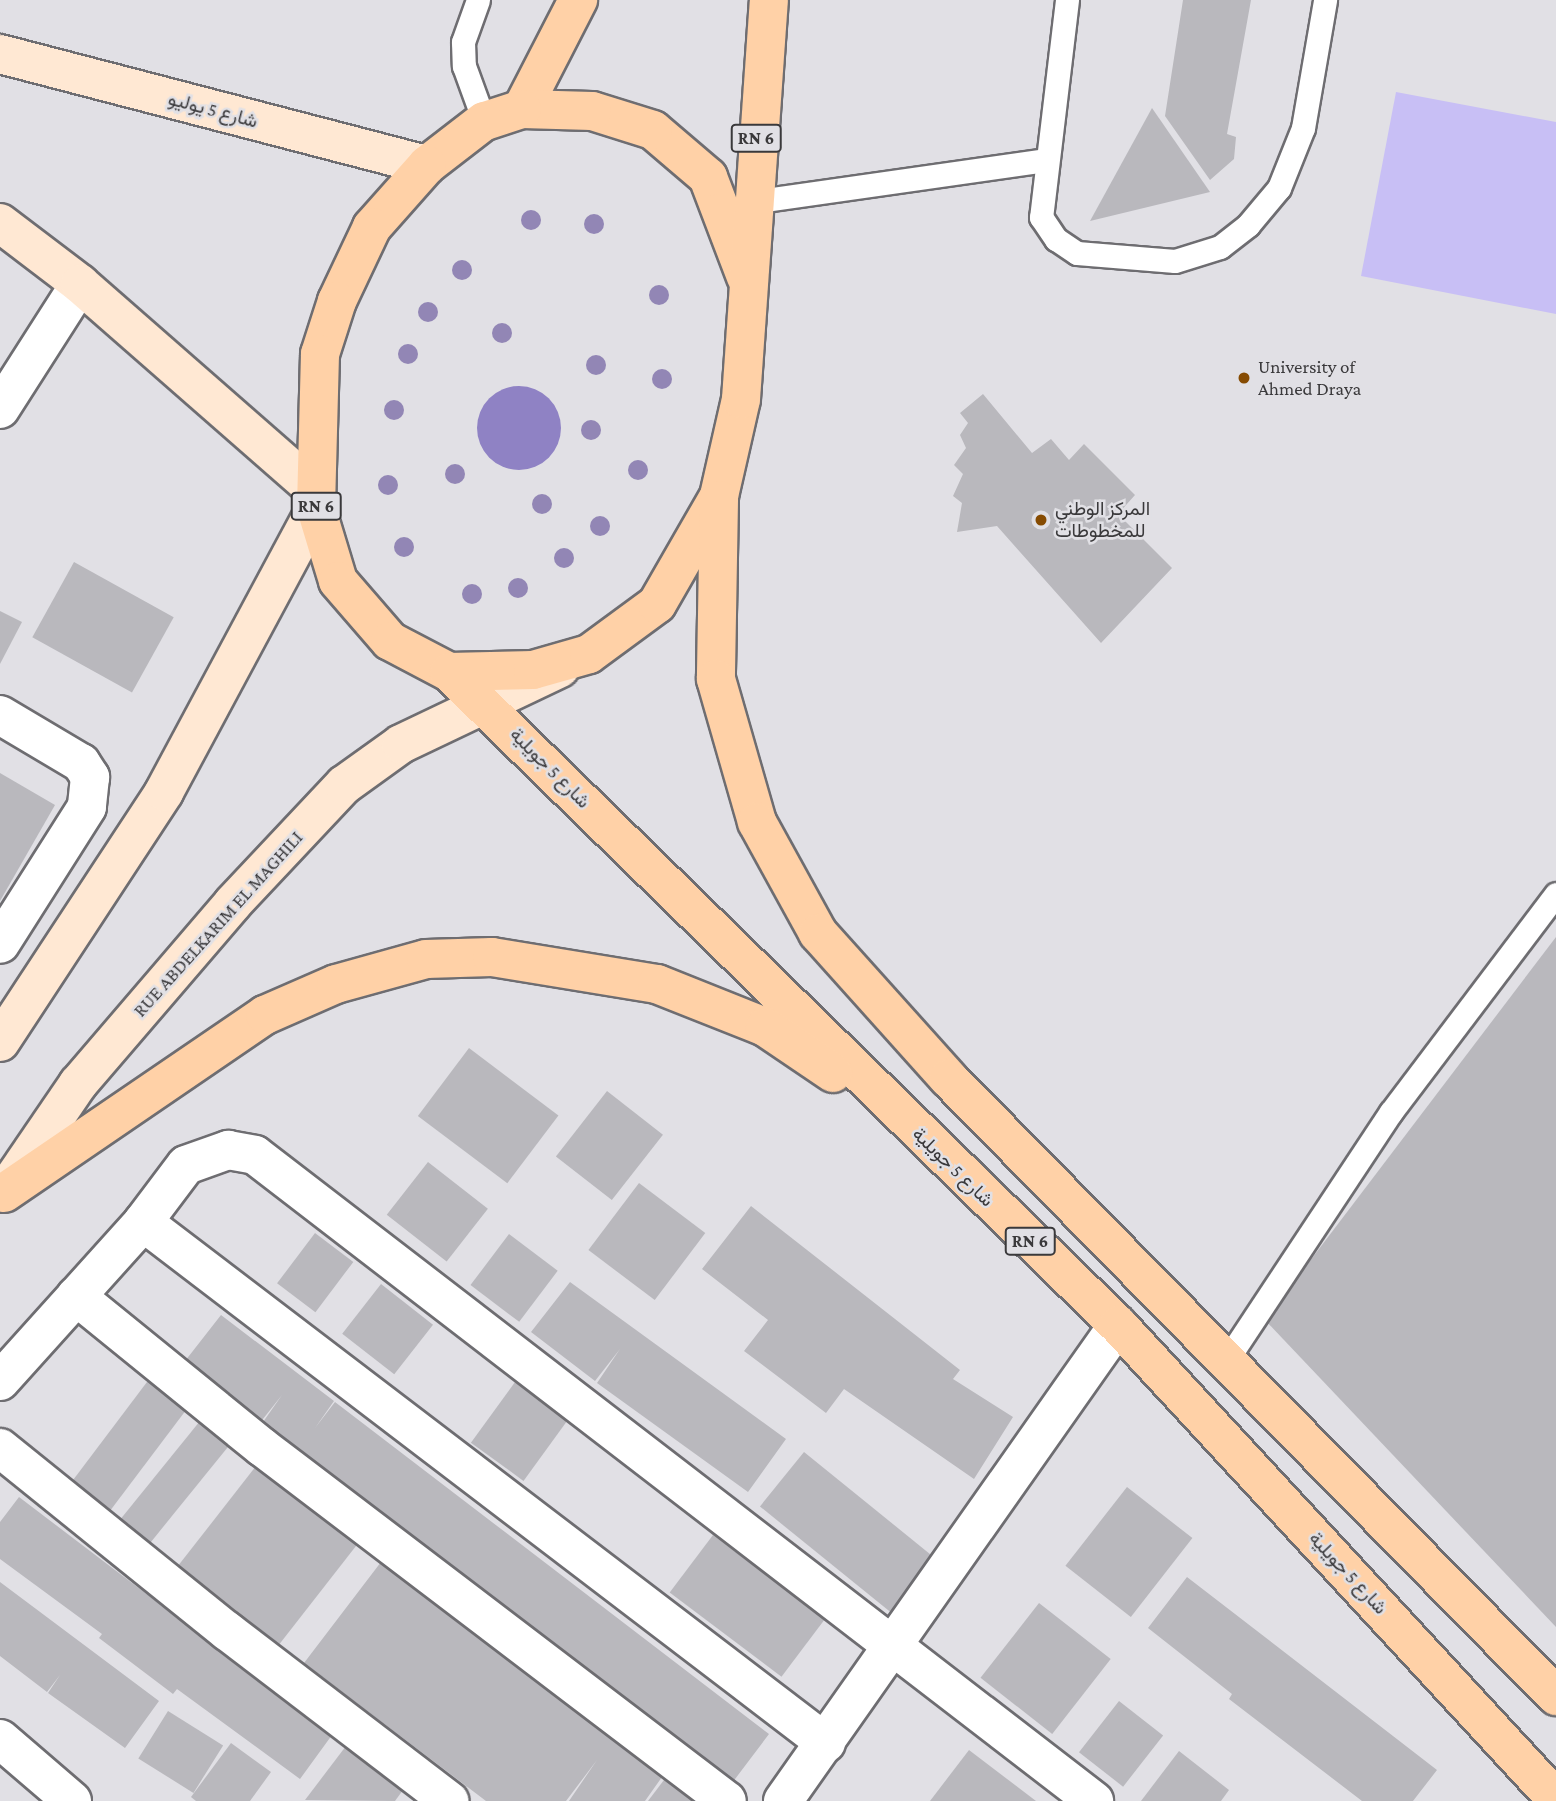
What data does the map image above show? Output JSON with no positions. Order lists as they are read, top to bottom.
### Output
{
  "streets": {
    "main road": ["RN 6", "شارع 5 جويلية"],
    "street": ["شارع 5 يوليو", "RUE ABDELKARIM EL MAGHILI"]
  },
  "crossings": [
    ["شارع 5 يوليو", "RN 6"],
    ["RN 6", "شارع 5 جويلية"],
    ["RN 6", "RUE ABDELKARIM EL MAGHILI"],
    ["شارع 5 جويلية", "RUE ABDELKARIM EL MAGHILI"]
  ],
  "places": ["University of Ahmed Draya", "المركز الوطني للمخطوطات"]
}
